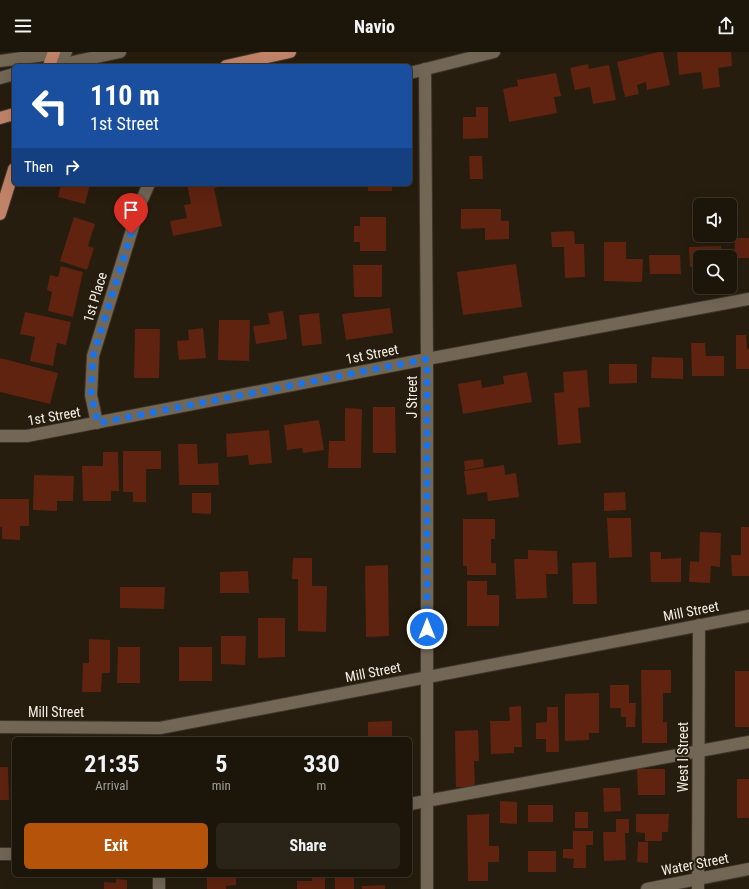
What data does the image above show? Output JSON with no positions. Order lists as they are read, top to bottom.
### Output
{
  "streets": {
    "street": [
      "1st Place",
      "1st Street",
      "J Street",
      "Mill Street",
      "West I Street",
      "Water Street"
    ]
  },
  "crossings": [
    ["1st Place", "1st Street"],
    ["1st Street", "J Street"],
    ["J Street", "Mill Street"],
    ["Mill Street", "West I Street"],
    ["West I Street", "Water Street"]
  ],
  "page": {
    "header": "Navio",
    "turn": ["110 m", "1st Street"],
    "then": "Then",
    "eta": [
      "21:35",
      "Arrival",
      "5",
      "min",
      "330",
      "m"
    ],
    "buttons": ["Exit", "Share"]
  }
}
